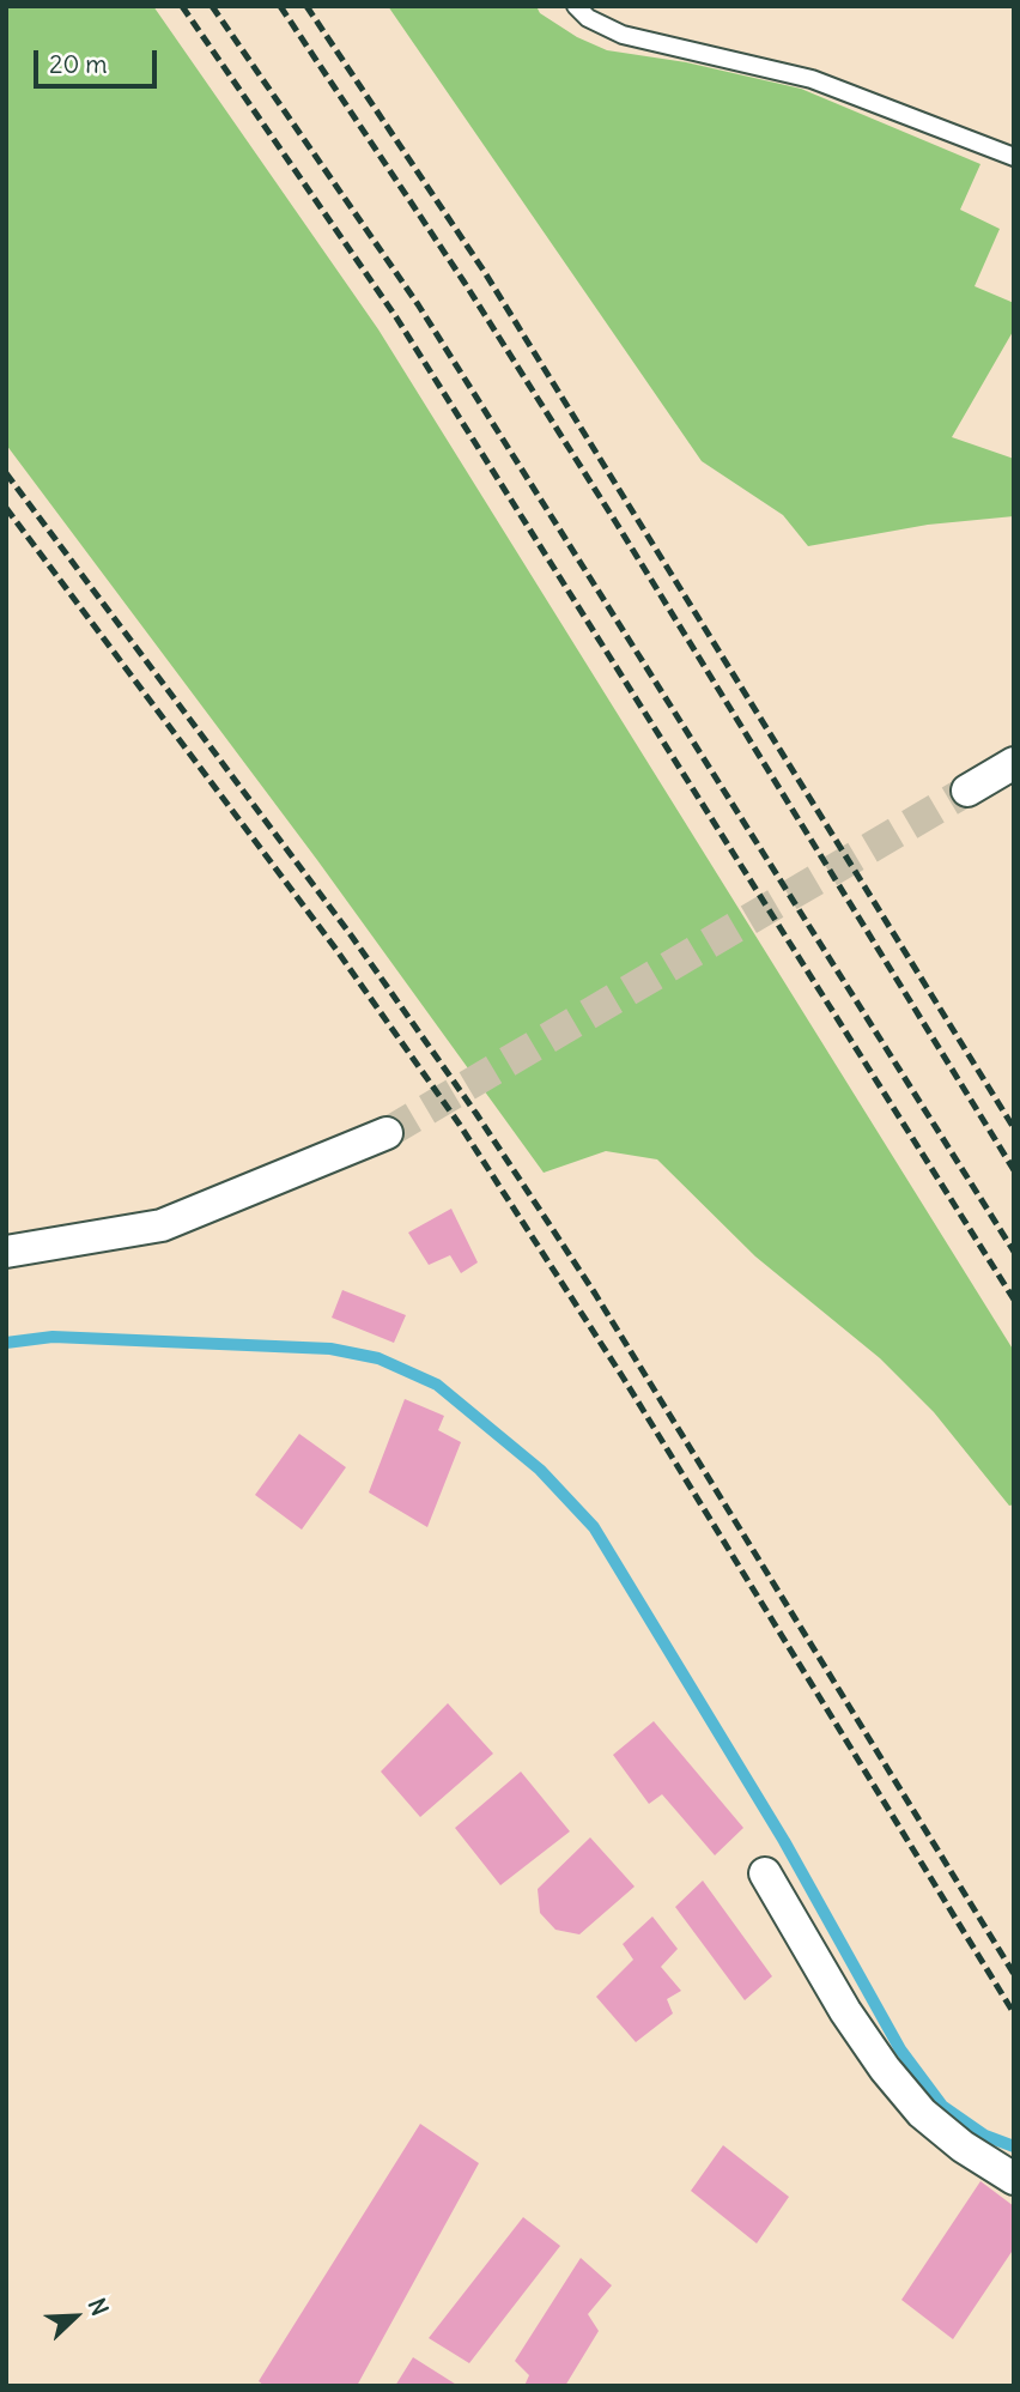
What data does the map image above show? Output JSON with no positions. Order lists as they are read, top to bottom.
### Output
{
  "scale_bar": "20 m",
  "north": "top right"
}
